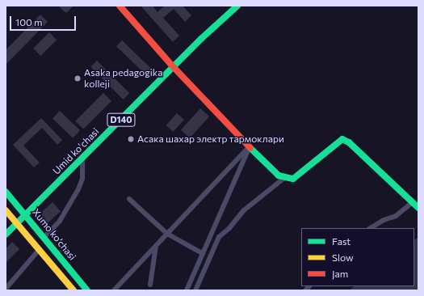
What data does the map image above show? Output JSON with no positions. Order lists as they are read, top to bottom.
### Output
{
  "streets": {
    "main road": ["D140", "Umid ko'chasi", "Xumo ko’chasi"]
  },
  "crossings": [
    ["Umid ko'chasi", "Xumo ko’chasi"]
  ],
  "places": ["Asaka pedagogika kolleji", "Асака шахар электр тармоклари"],
  "legend": ["Fast", "Slow", "Jam"],
  "scale_bar": "100 m"
}
